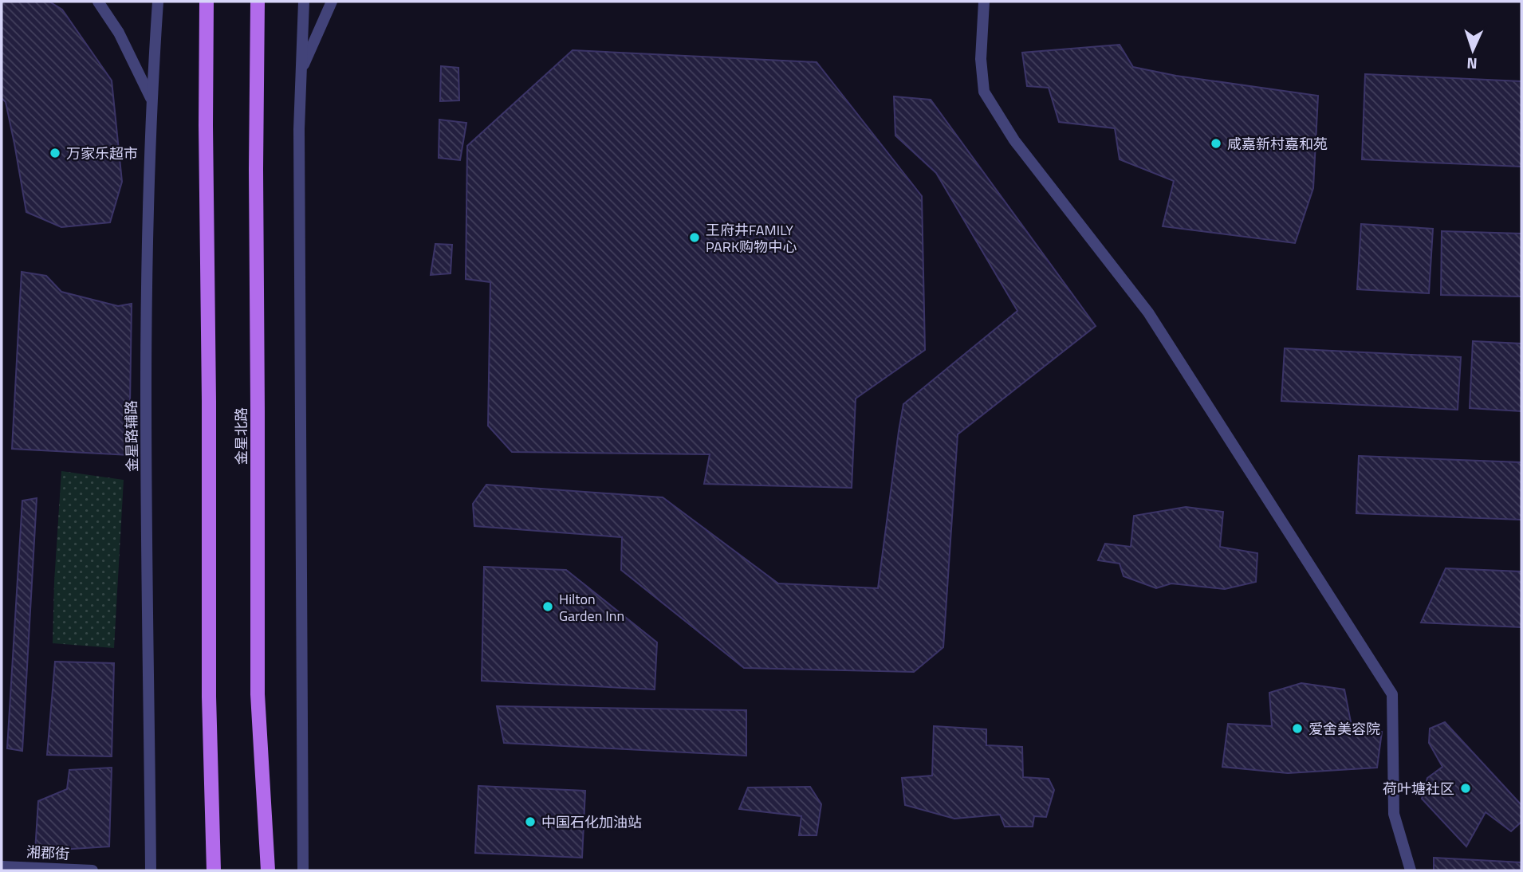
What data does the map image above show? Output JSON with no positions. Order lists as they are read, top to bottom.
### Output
{
  "streets": {
    "main road": ["金星北路"],
    "street": ["金星路辅路", "湘郡街"]
  },
  "places": [
    "咸嘉新村嘉和苑",
    "万家乐超市",
    "王府井FAMILY PARK购物中心",
    "Hilton Garden Inn",
    "爱舍美容院",
    "荷叶塘社区",
    "中国石化加油站"
  ],
  "north": "bottom"
}
